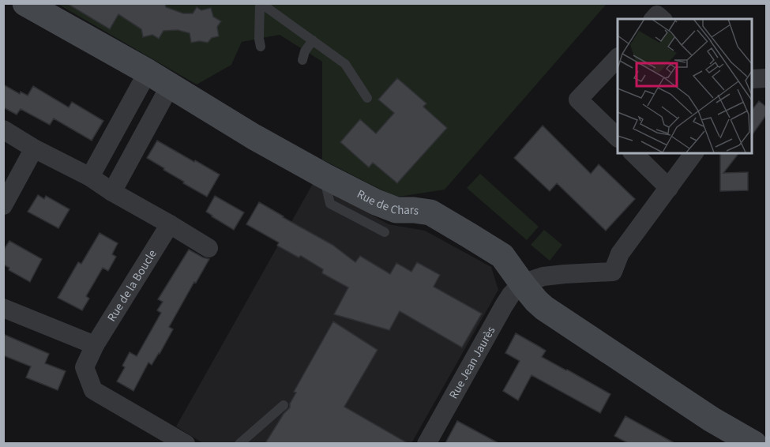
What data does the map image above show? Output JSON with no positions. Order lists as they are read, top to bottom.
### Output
{
  "streets": {
    "street": ["Rue de Chars", "Rue de la Boucle", "Rue Jean Jaurès"]
  },
  "crossings": [
    ["Rue de Chars", "Rue Jean Jaurès"]
  ]
}
